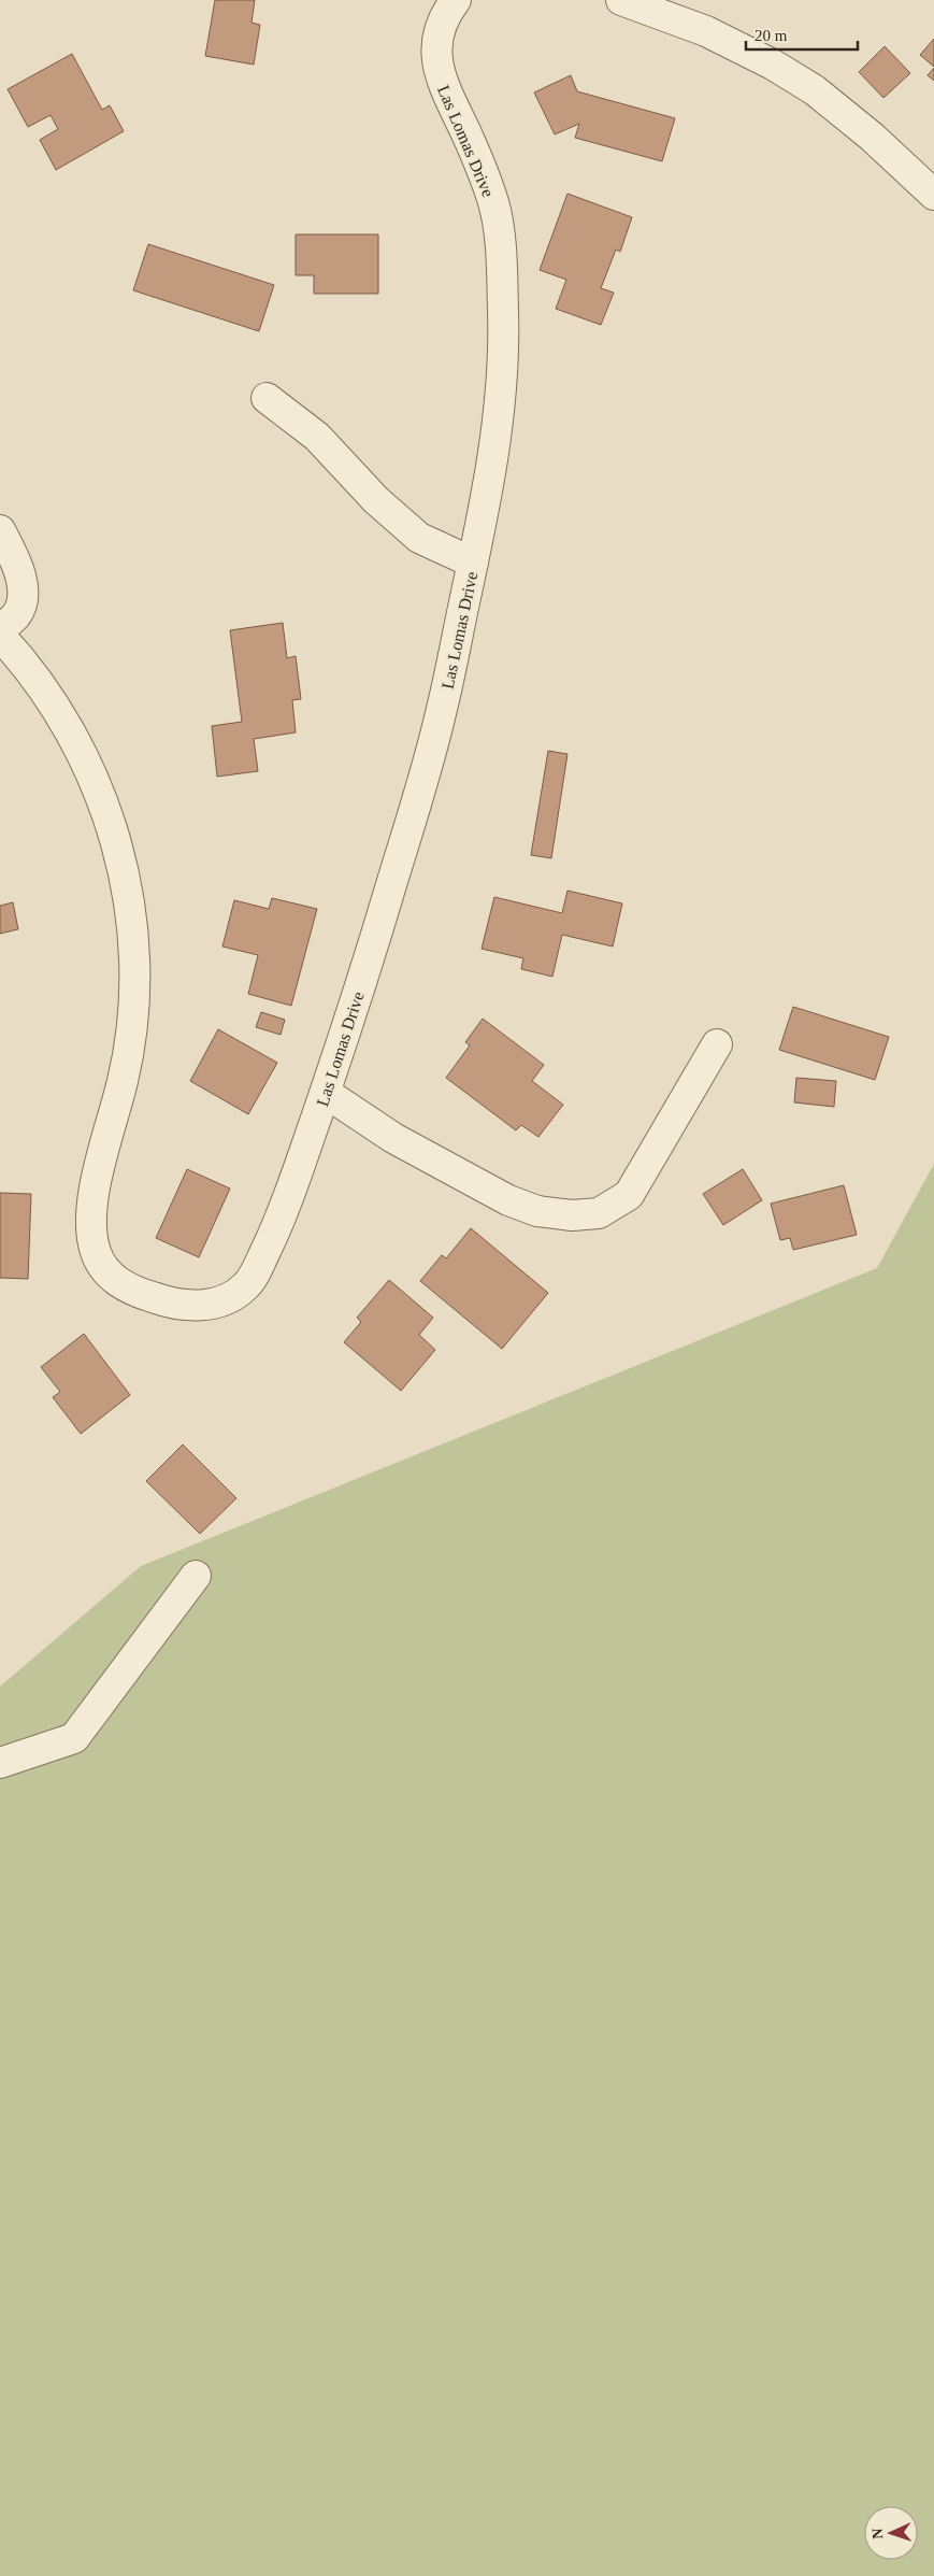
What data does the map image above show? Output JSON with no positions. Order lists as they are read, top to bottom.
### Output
{
  "streets": {
    "street": ["Las Lomas Drive"]
  },
  "scale_bar": "20 m",
  "north": "left"
}
